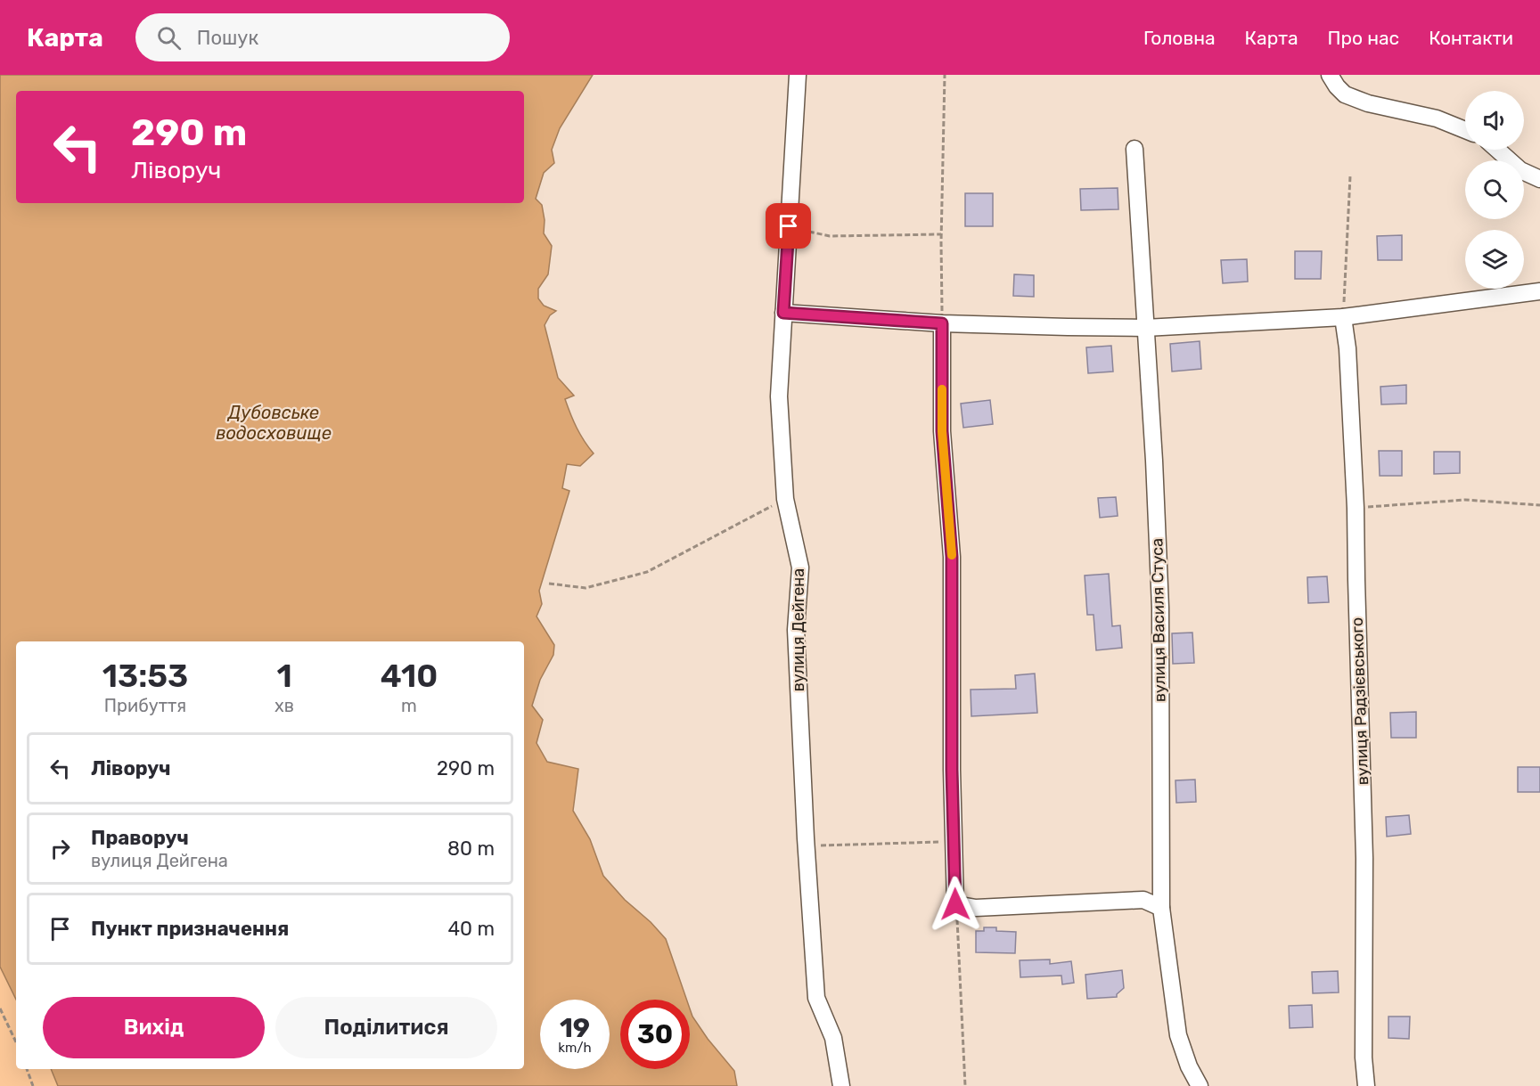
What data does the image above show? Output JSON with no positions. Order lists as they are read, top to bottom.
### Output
{
  "streets": {
    "street": ["вулиця Василя Стуса", "вулиця Дейгена", "вулиця Радзієвського"]
  },
  "water": ["Дубовське водосховище"],
  "page": {
    "header": "Карта",
    "search": "Пошук",
    "nav": [
      "Головна",
      "Карта",
      "Про нас",
      "Контакти"
    ],
    "turn": ["290 m", "Ліворуч"],
    "eta": [
      "13:53",
      "Прибуття",
      "1",
      "хв",
      "410",
      "m"
    ],
    "list": [
      {
        "name": "Ліворуч",
        "value": "290 m"
      },
      {
        "name": "Праворуч",
        "note": "вулиця Дейгена",
        "value": "80 m"
      },
      {
        "name": "Пункт призначення",
        "value": "40 m"
      }
    ],
    "buttons": ["Вихід", "Поділитися"],
    "speed": "19 km/h",
    "limit": "30"
  }
}
